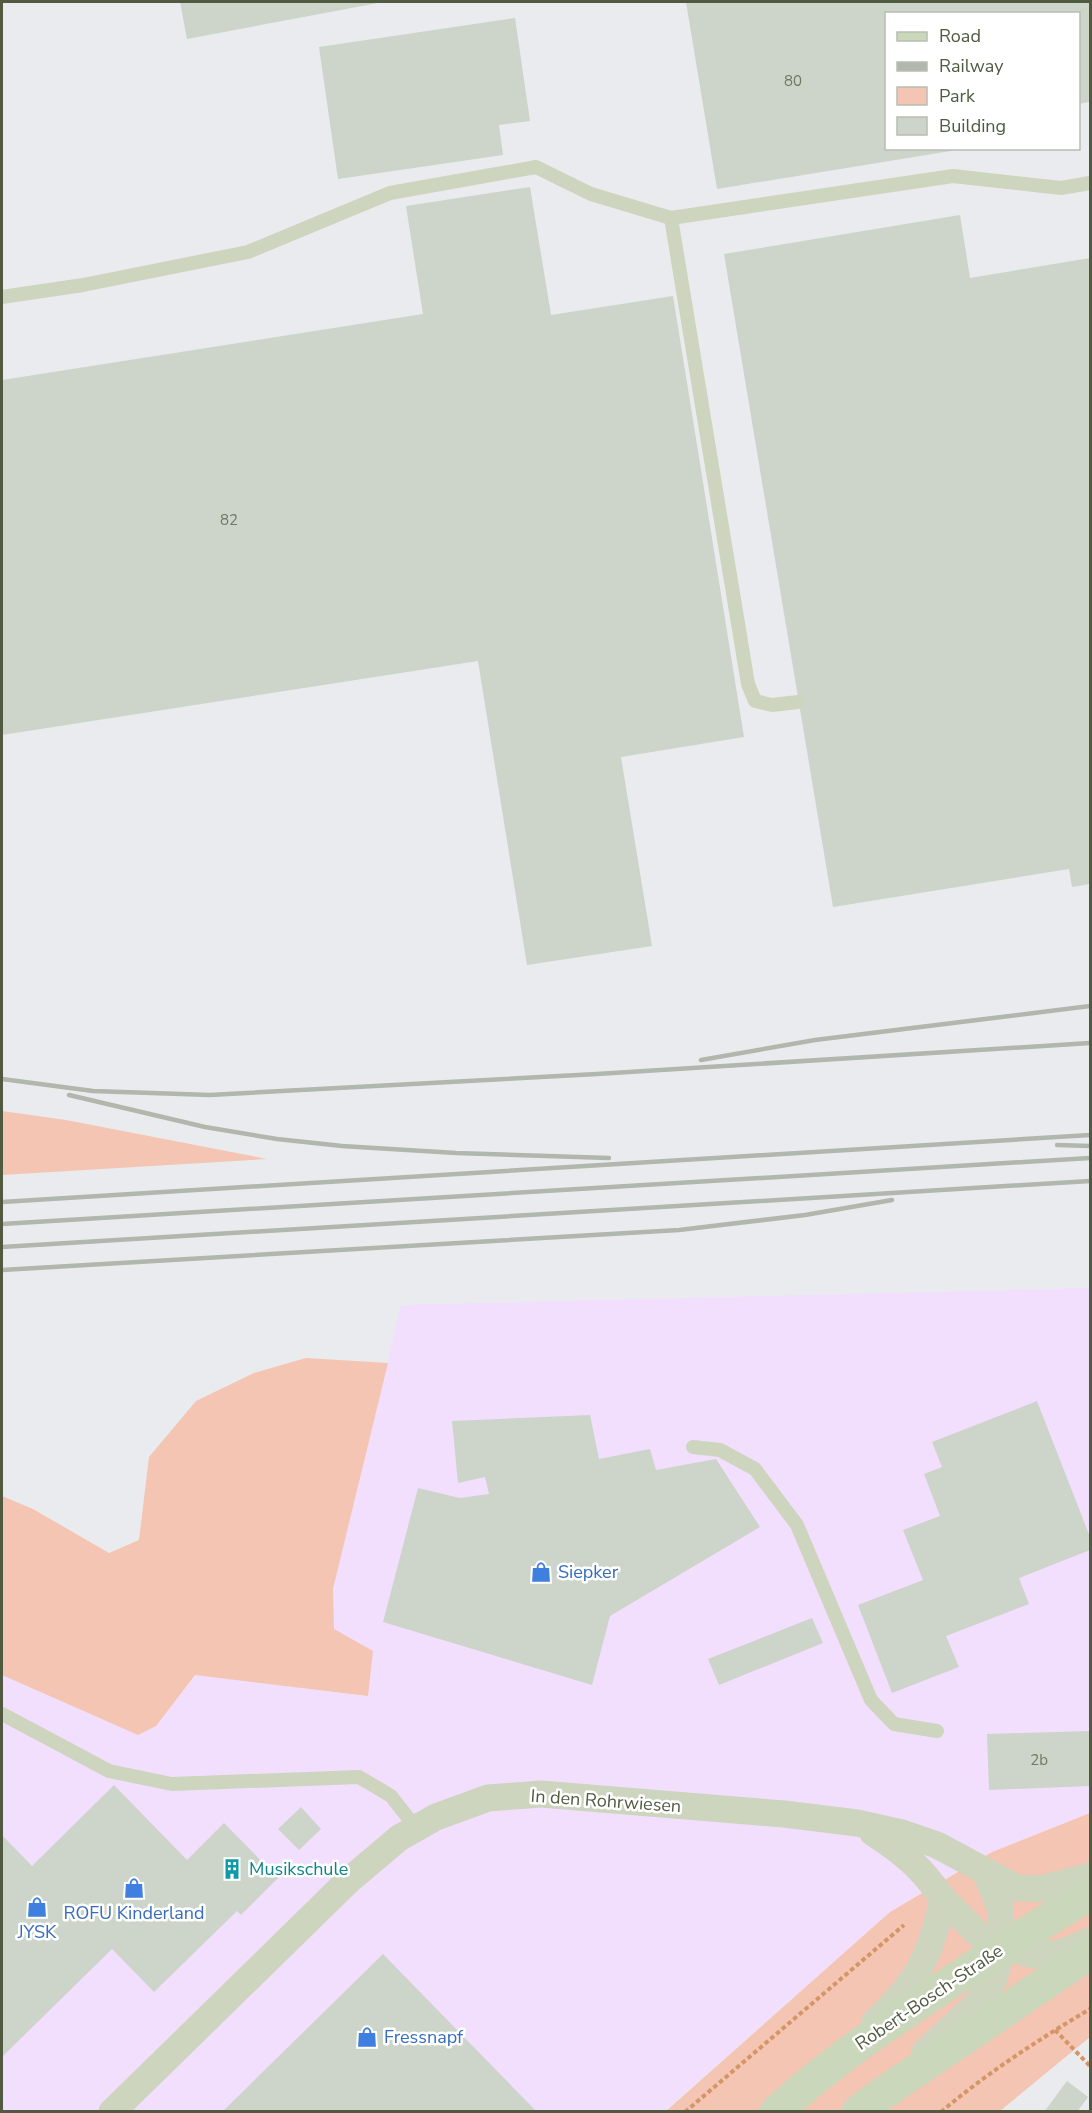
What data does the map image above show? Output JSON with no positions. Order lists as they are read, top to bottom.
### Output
{
  "streets": {
    "main road": ["Robert-Bosch-Straße"],
    "street": ["In den Rohrwiesen"]
  },
  "crossings": [
    ["In den Rohrwiesen", "Robert-Bosch-Straße"]
  ],
  "places": {
    "shop": [
      "Siepker",
      "ROFU Kinderland",
      "JYSK",
      "Fressnapf"
    ],
    "building": ["Musikschule"]
  },
  "house_numbers": ["80", "82", "2b"],
  "legend": [
    "Road",
    "Railway",
    "Park",
    "Building"
  ]
}
